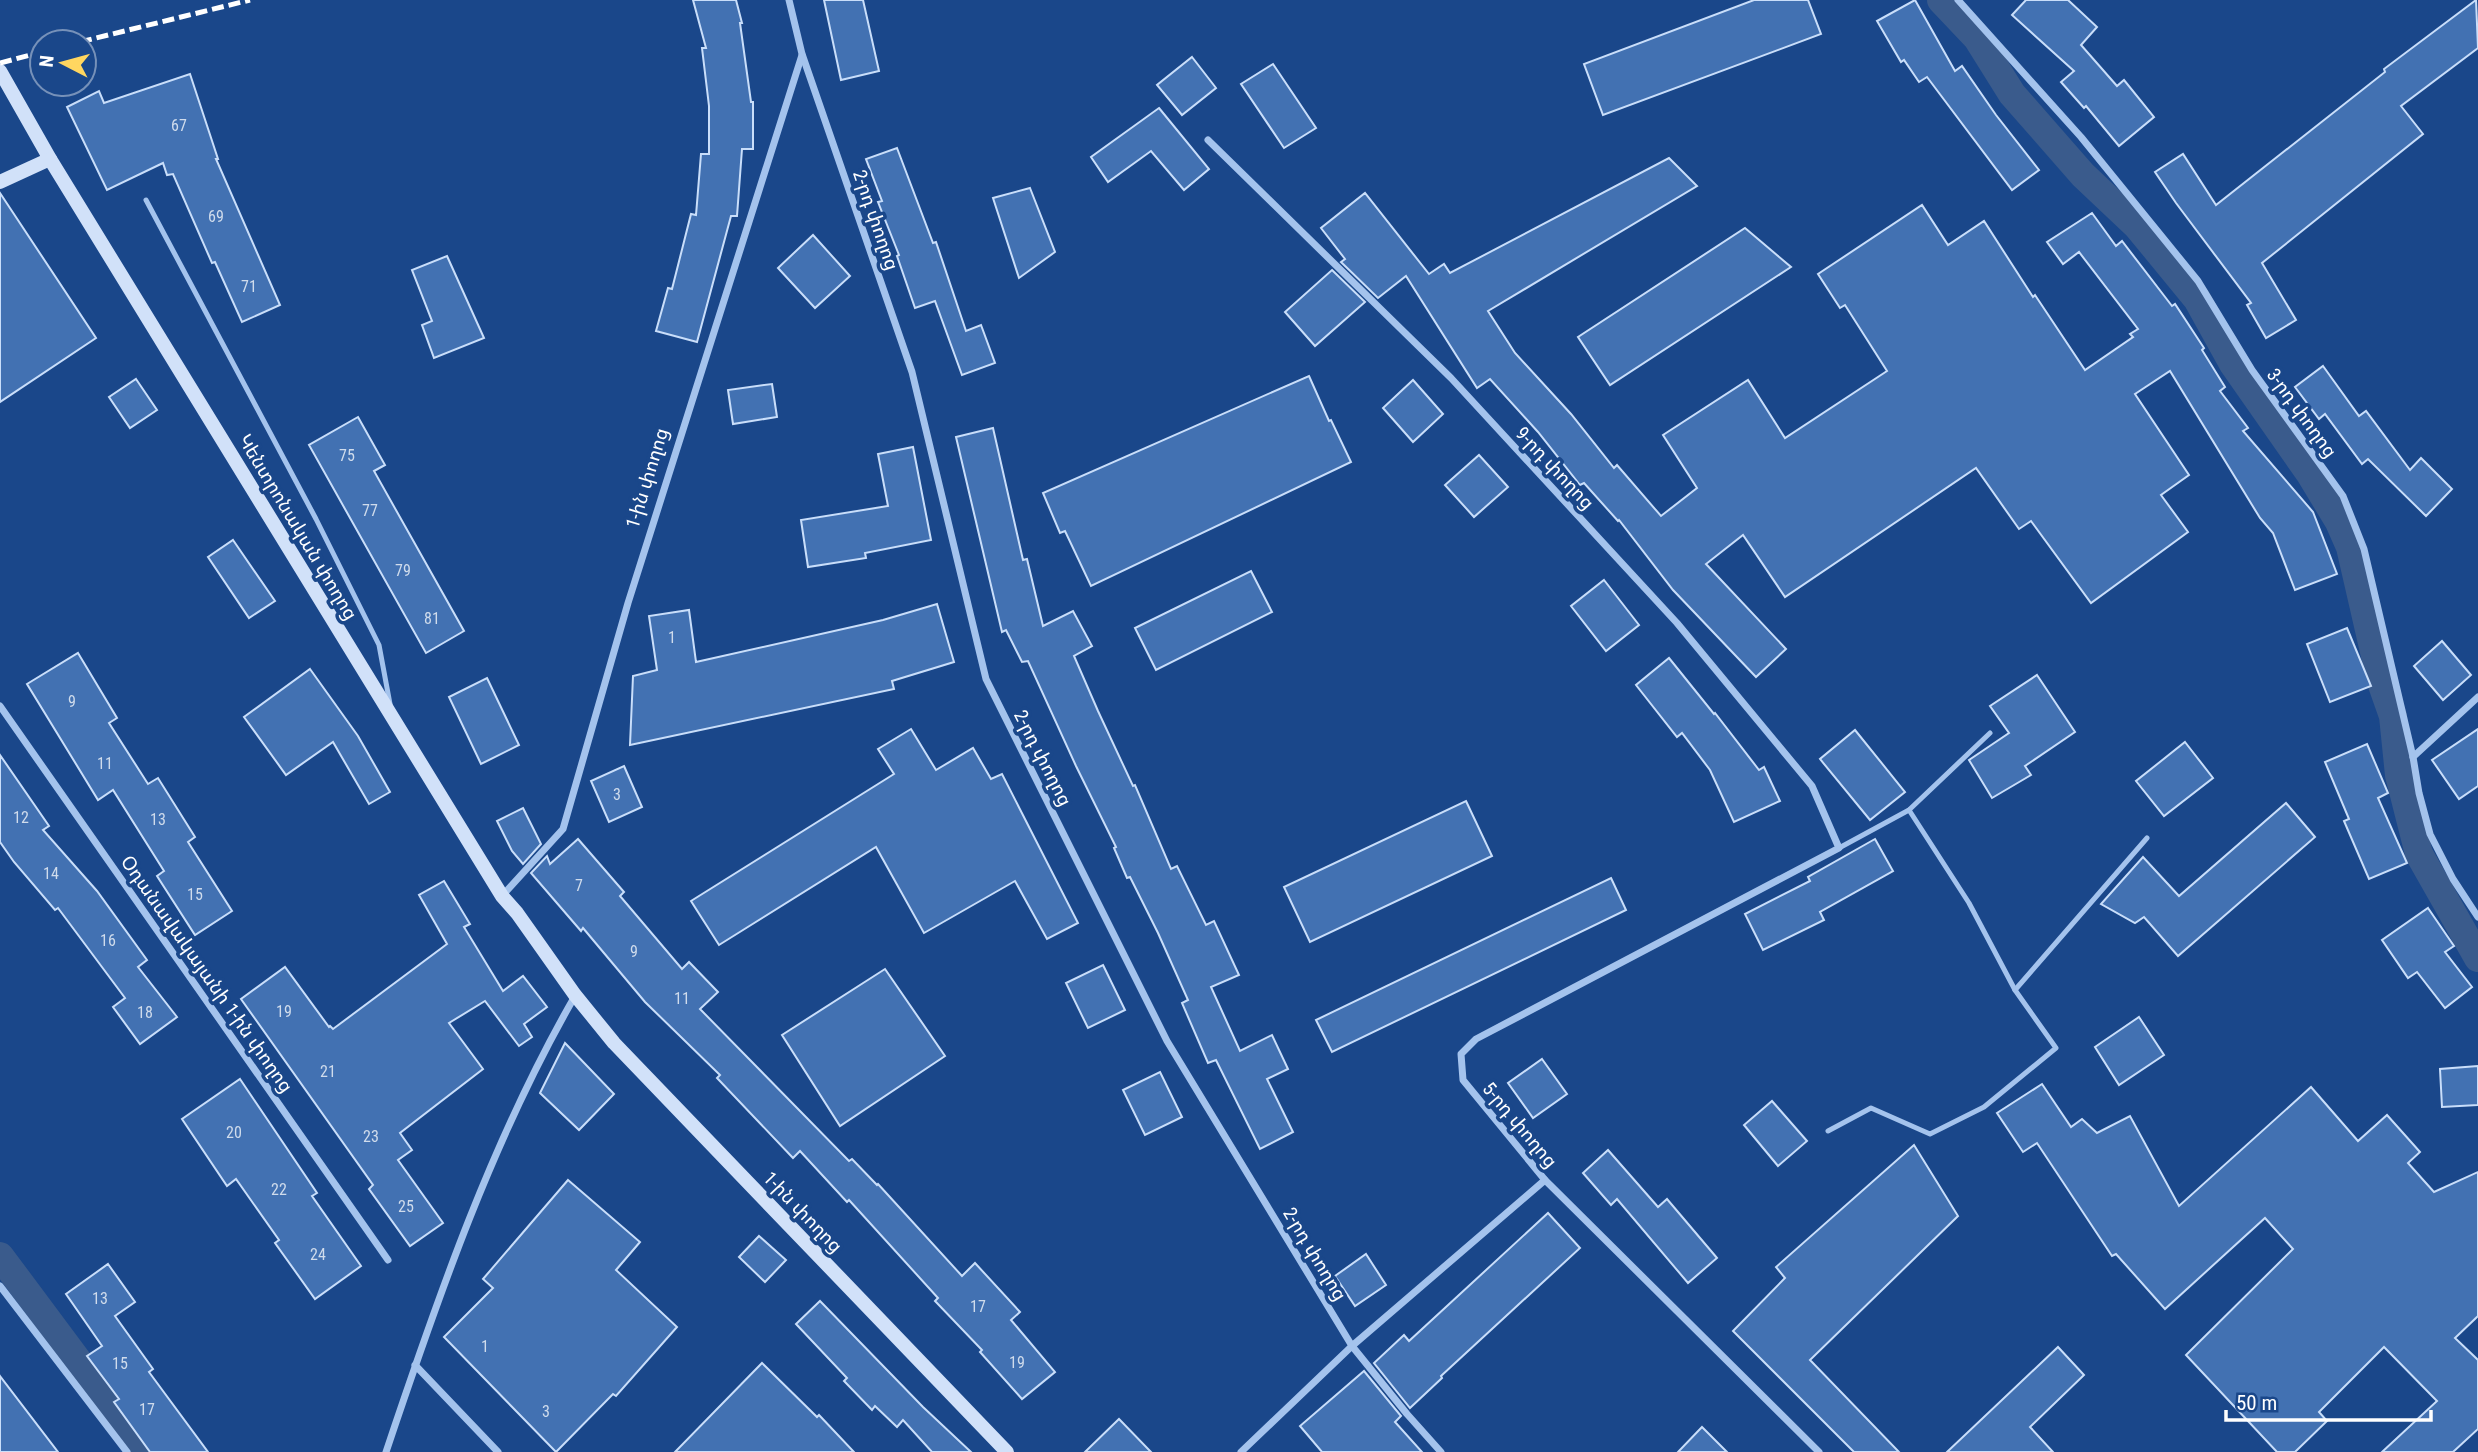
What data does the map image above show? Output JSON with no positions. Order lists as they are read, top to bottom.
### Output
{
  "streets": {
    "main road": ["1-ին փողոց", "Կենտրոնական փողոց"],
    "street": [
      "2-րդ փողոց",
      "3-րդ փողոց",
      "9-րդ փողոց",
      "Օդանավակայանի 1-ին փողոց",
      "5-րդ փողոց"
    ]
  },
  "crossings": [
    ["2-րդ փողոց", "1-ին փողոց"],
    ["9-րդ փողոց", "5-րդ փողոց"],
    ["1-ին փողոց", "Կենտրոնական փողոց"]
  ],
  "house_numbers": [
    "67",
    "69",
    "71",
    "75",
    "77",
    "79",
    "81",
    "1",
    "9",
    "11",
    "3",
    "12",
    "13",
    "14",
    "7",
    "15",
    "16",
    "9",
    "11",
    "19",
    "18",
    "21",
    "20",
    "23",
    "22",
    "25",
    "24",
    "13",
    "17",
    "1",
    "19",
    "15",
    "17",
    "3"
  ],
  "scale_bar": "50 m",
  "north": "left"
}
